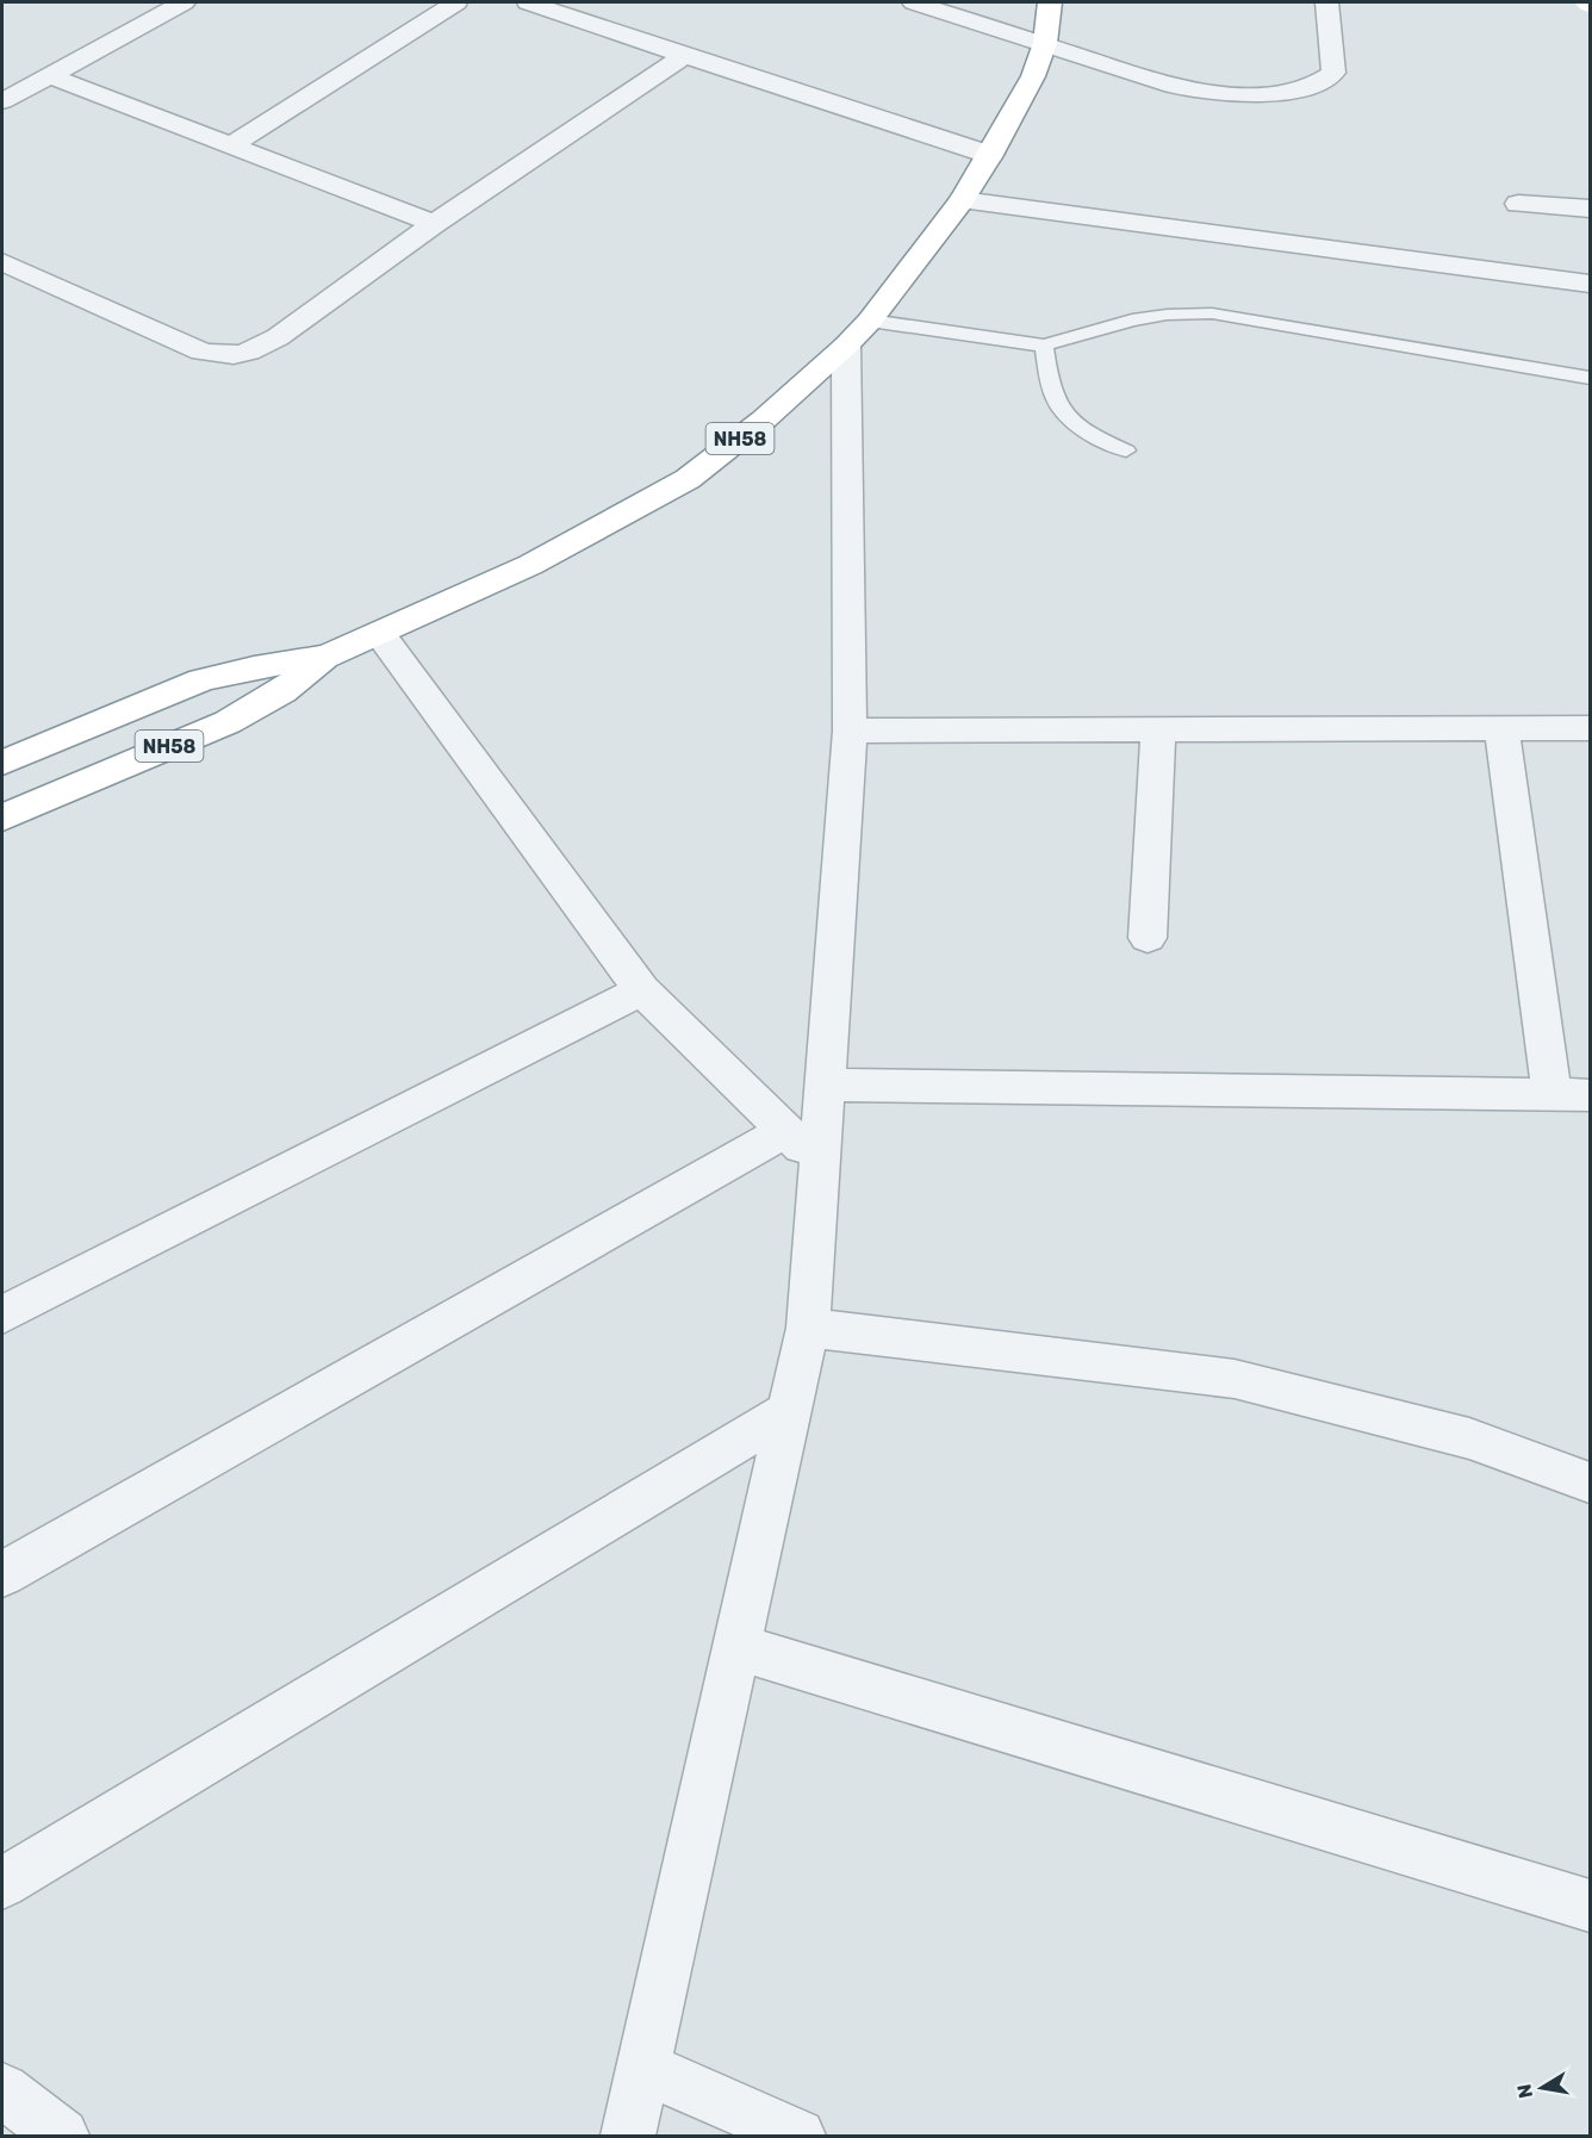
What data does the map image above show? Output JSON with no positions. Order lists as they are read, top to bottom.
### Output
{
  "streets": {
    "main road": ["NH58"]
  },
  "north": "left"
}
